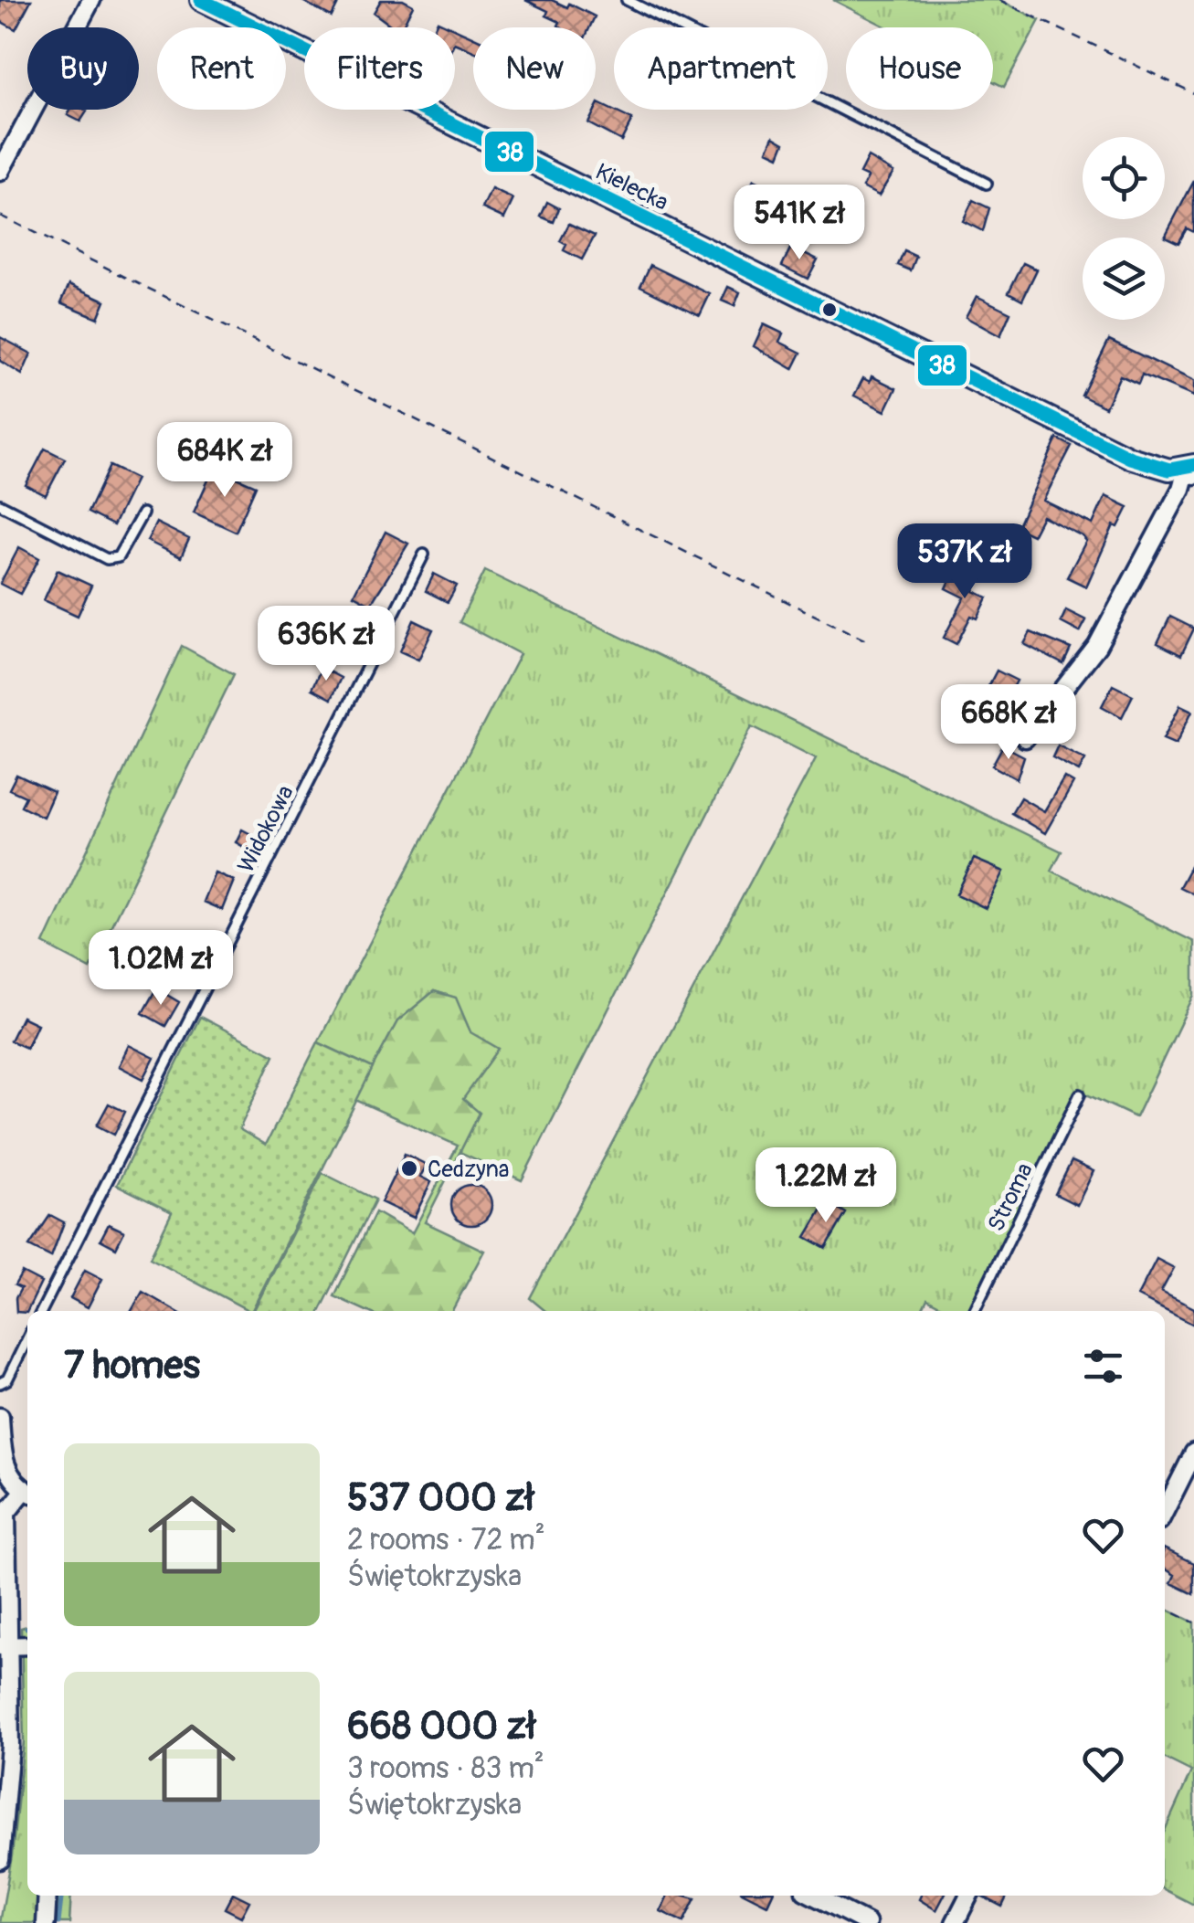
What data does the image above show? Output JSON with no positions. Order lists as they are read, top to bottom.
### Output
{
  "streets": {
    "street": ["Kielecka"],
    "lane": ["Widokowa", "Stroma"]
  },
  "places": ["Cedzyna"],
  "lines": ["transit line 38"],
  "page": {
    "chip": [
      "Buy",
      "Rent",
      "Filters",
      "New",
      "Apartment",
      "House"
    ],
    "price": [
      "541K zł",
      "684K zł",
      "537K zł",
      "636K zł",
      "668K zł",
      "1.02M zł",
      "1.22M zł"
    ],
    "heading": "7 homes",
    "list": [
      {
        "name": "537 000 zł",
        "note": "2 rooms · 72 m² · Świętokrzyska"
      },
      {
        "name": "668 000 zł",
        "note": "3 rooms · 83 m² · Świętokrzyska"
      }
    ]
  }
}
